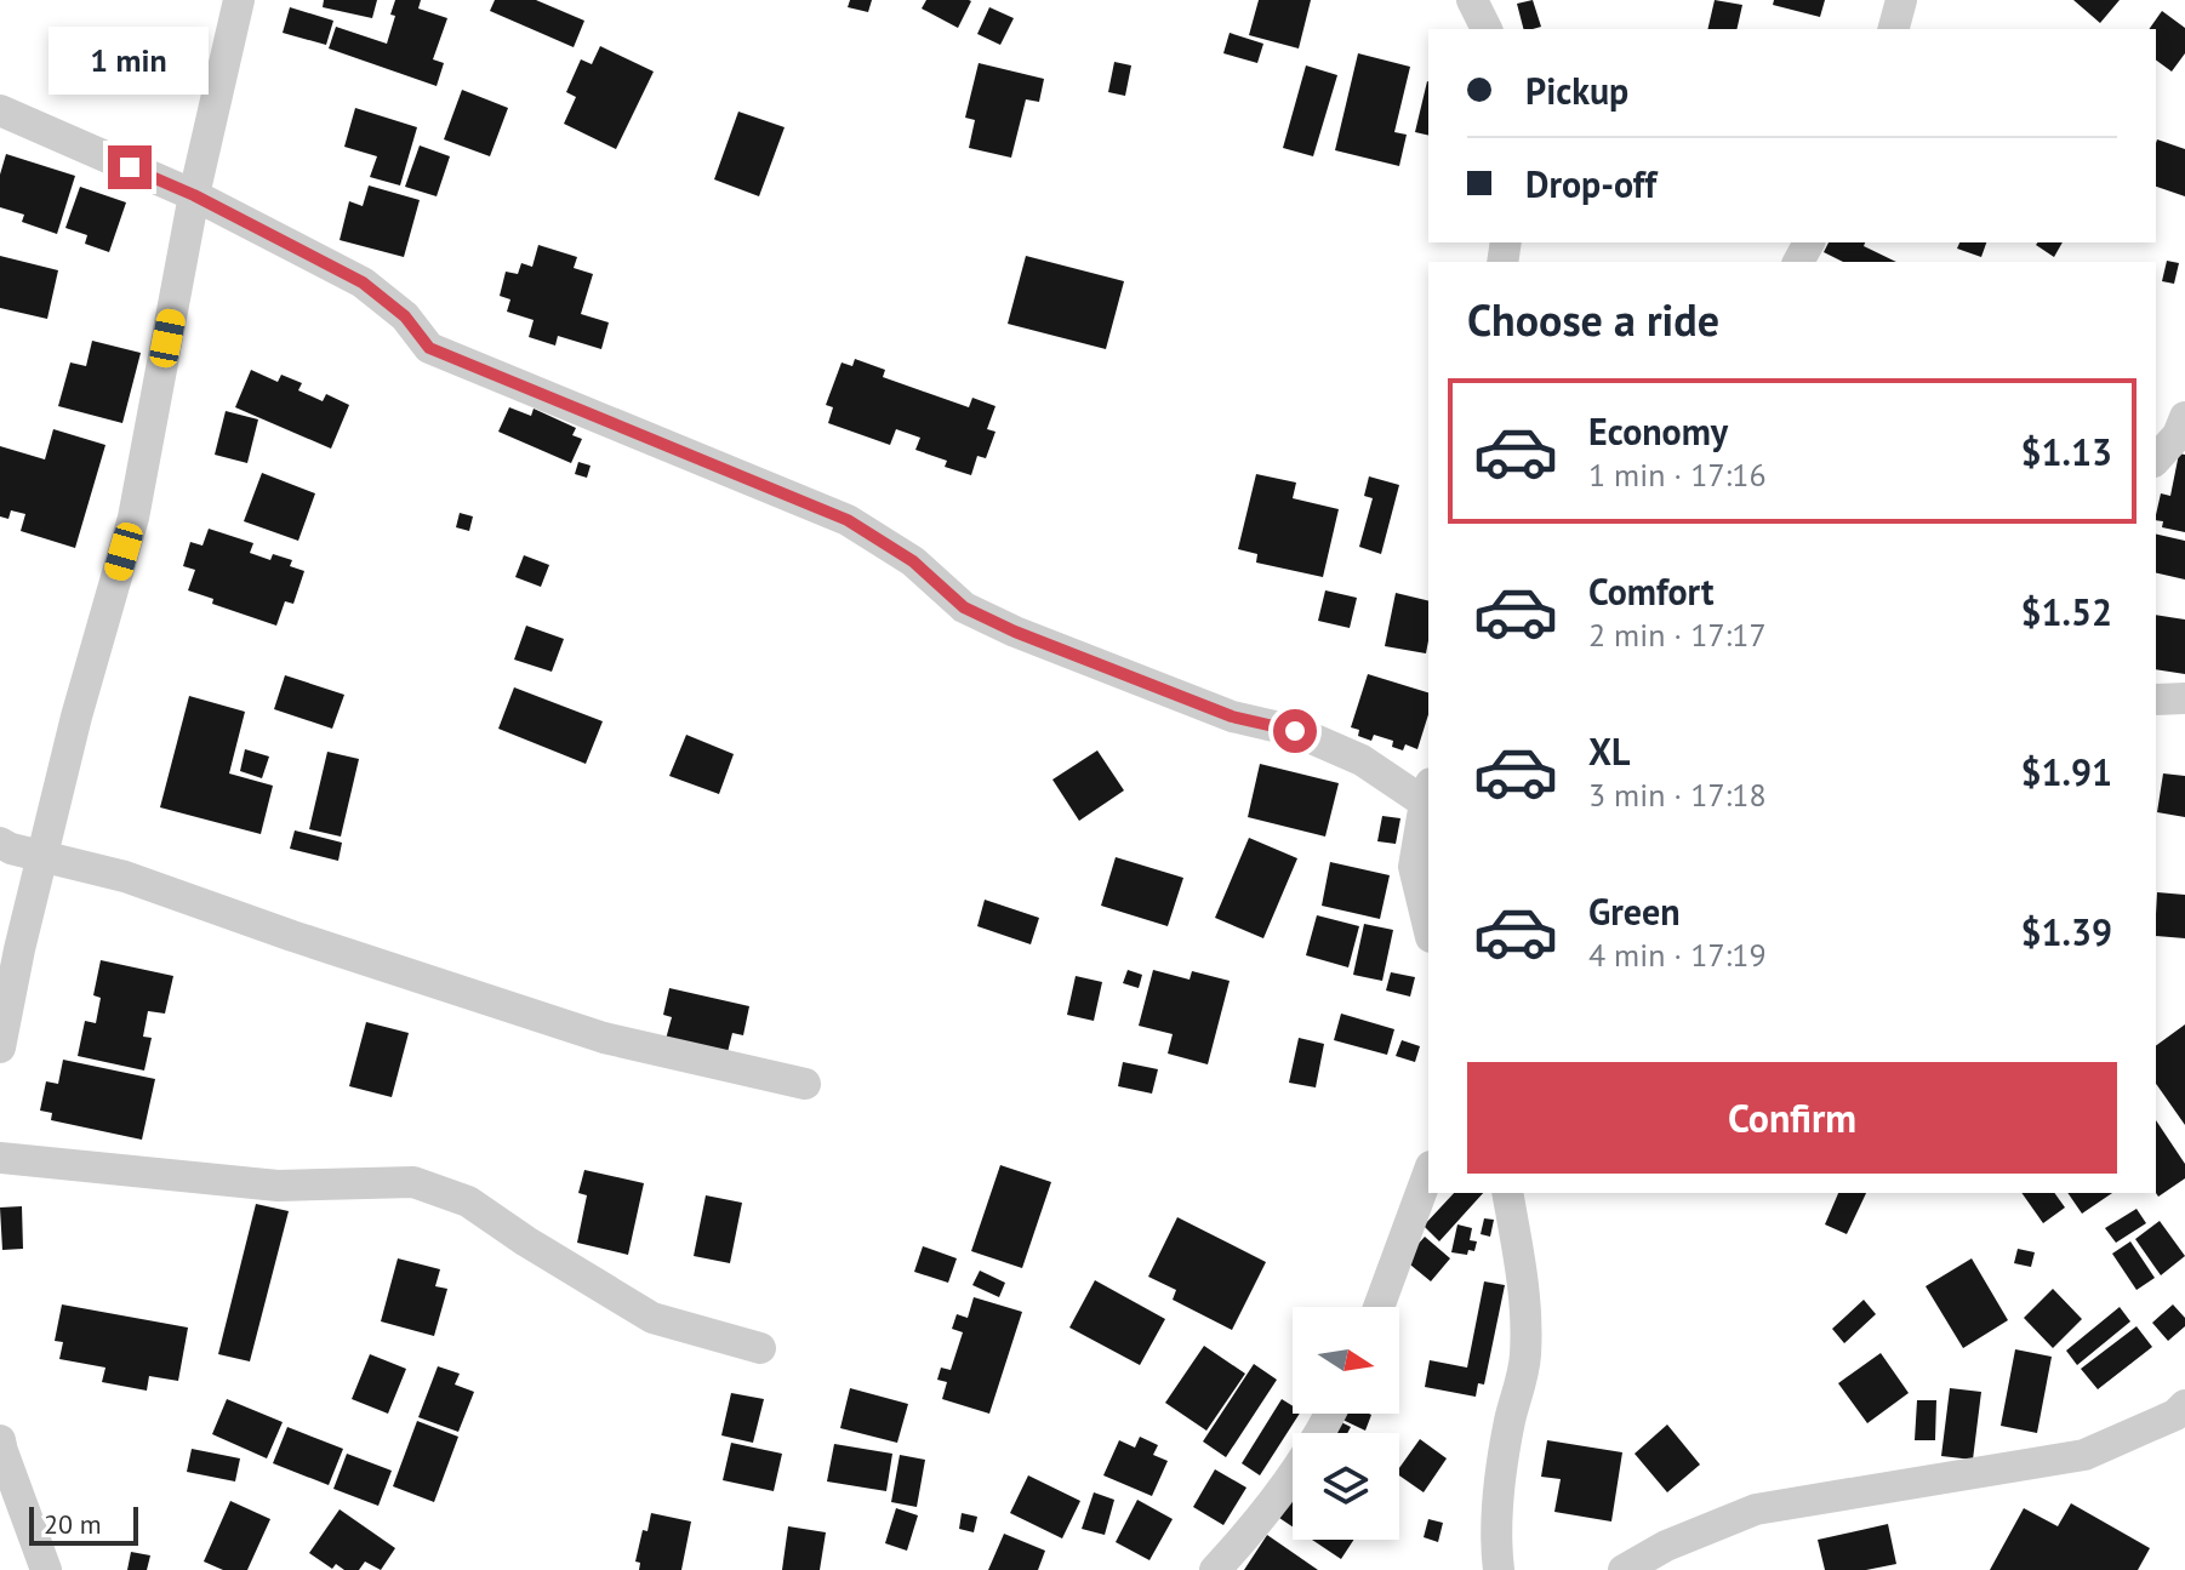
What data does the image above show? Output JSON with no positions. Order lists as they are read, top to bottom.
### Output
{
  "scale_bar": "20 m",
  "north": "right",
  "page": {
    "bubble": "1 min",
    "banner": ["Pickup", "Drop-off"],
    "heading": "Choose a ride",
    "list": [
      {
        "name": "Economy",
        "note": "1 min · 17:16",
        "value": "$1.13"
      },
      {
        "name": "Comfort",
        "note": "2 min · 17:17",
        "value": "$1.52"
      },
      {
        "name": "XL",
        "note": "3 min · 17:18",
        "value": "$1.91"
      },
      {
        "name": "Green",
        "note": "4 min · 17:19",
        "value": "$1.39"
      }
    ],
    "buttons": "Confirm",
    "scale": "20 m"
  }
}
